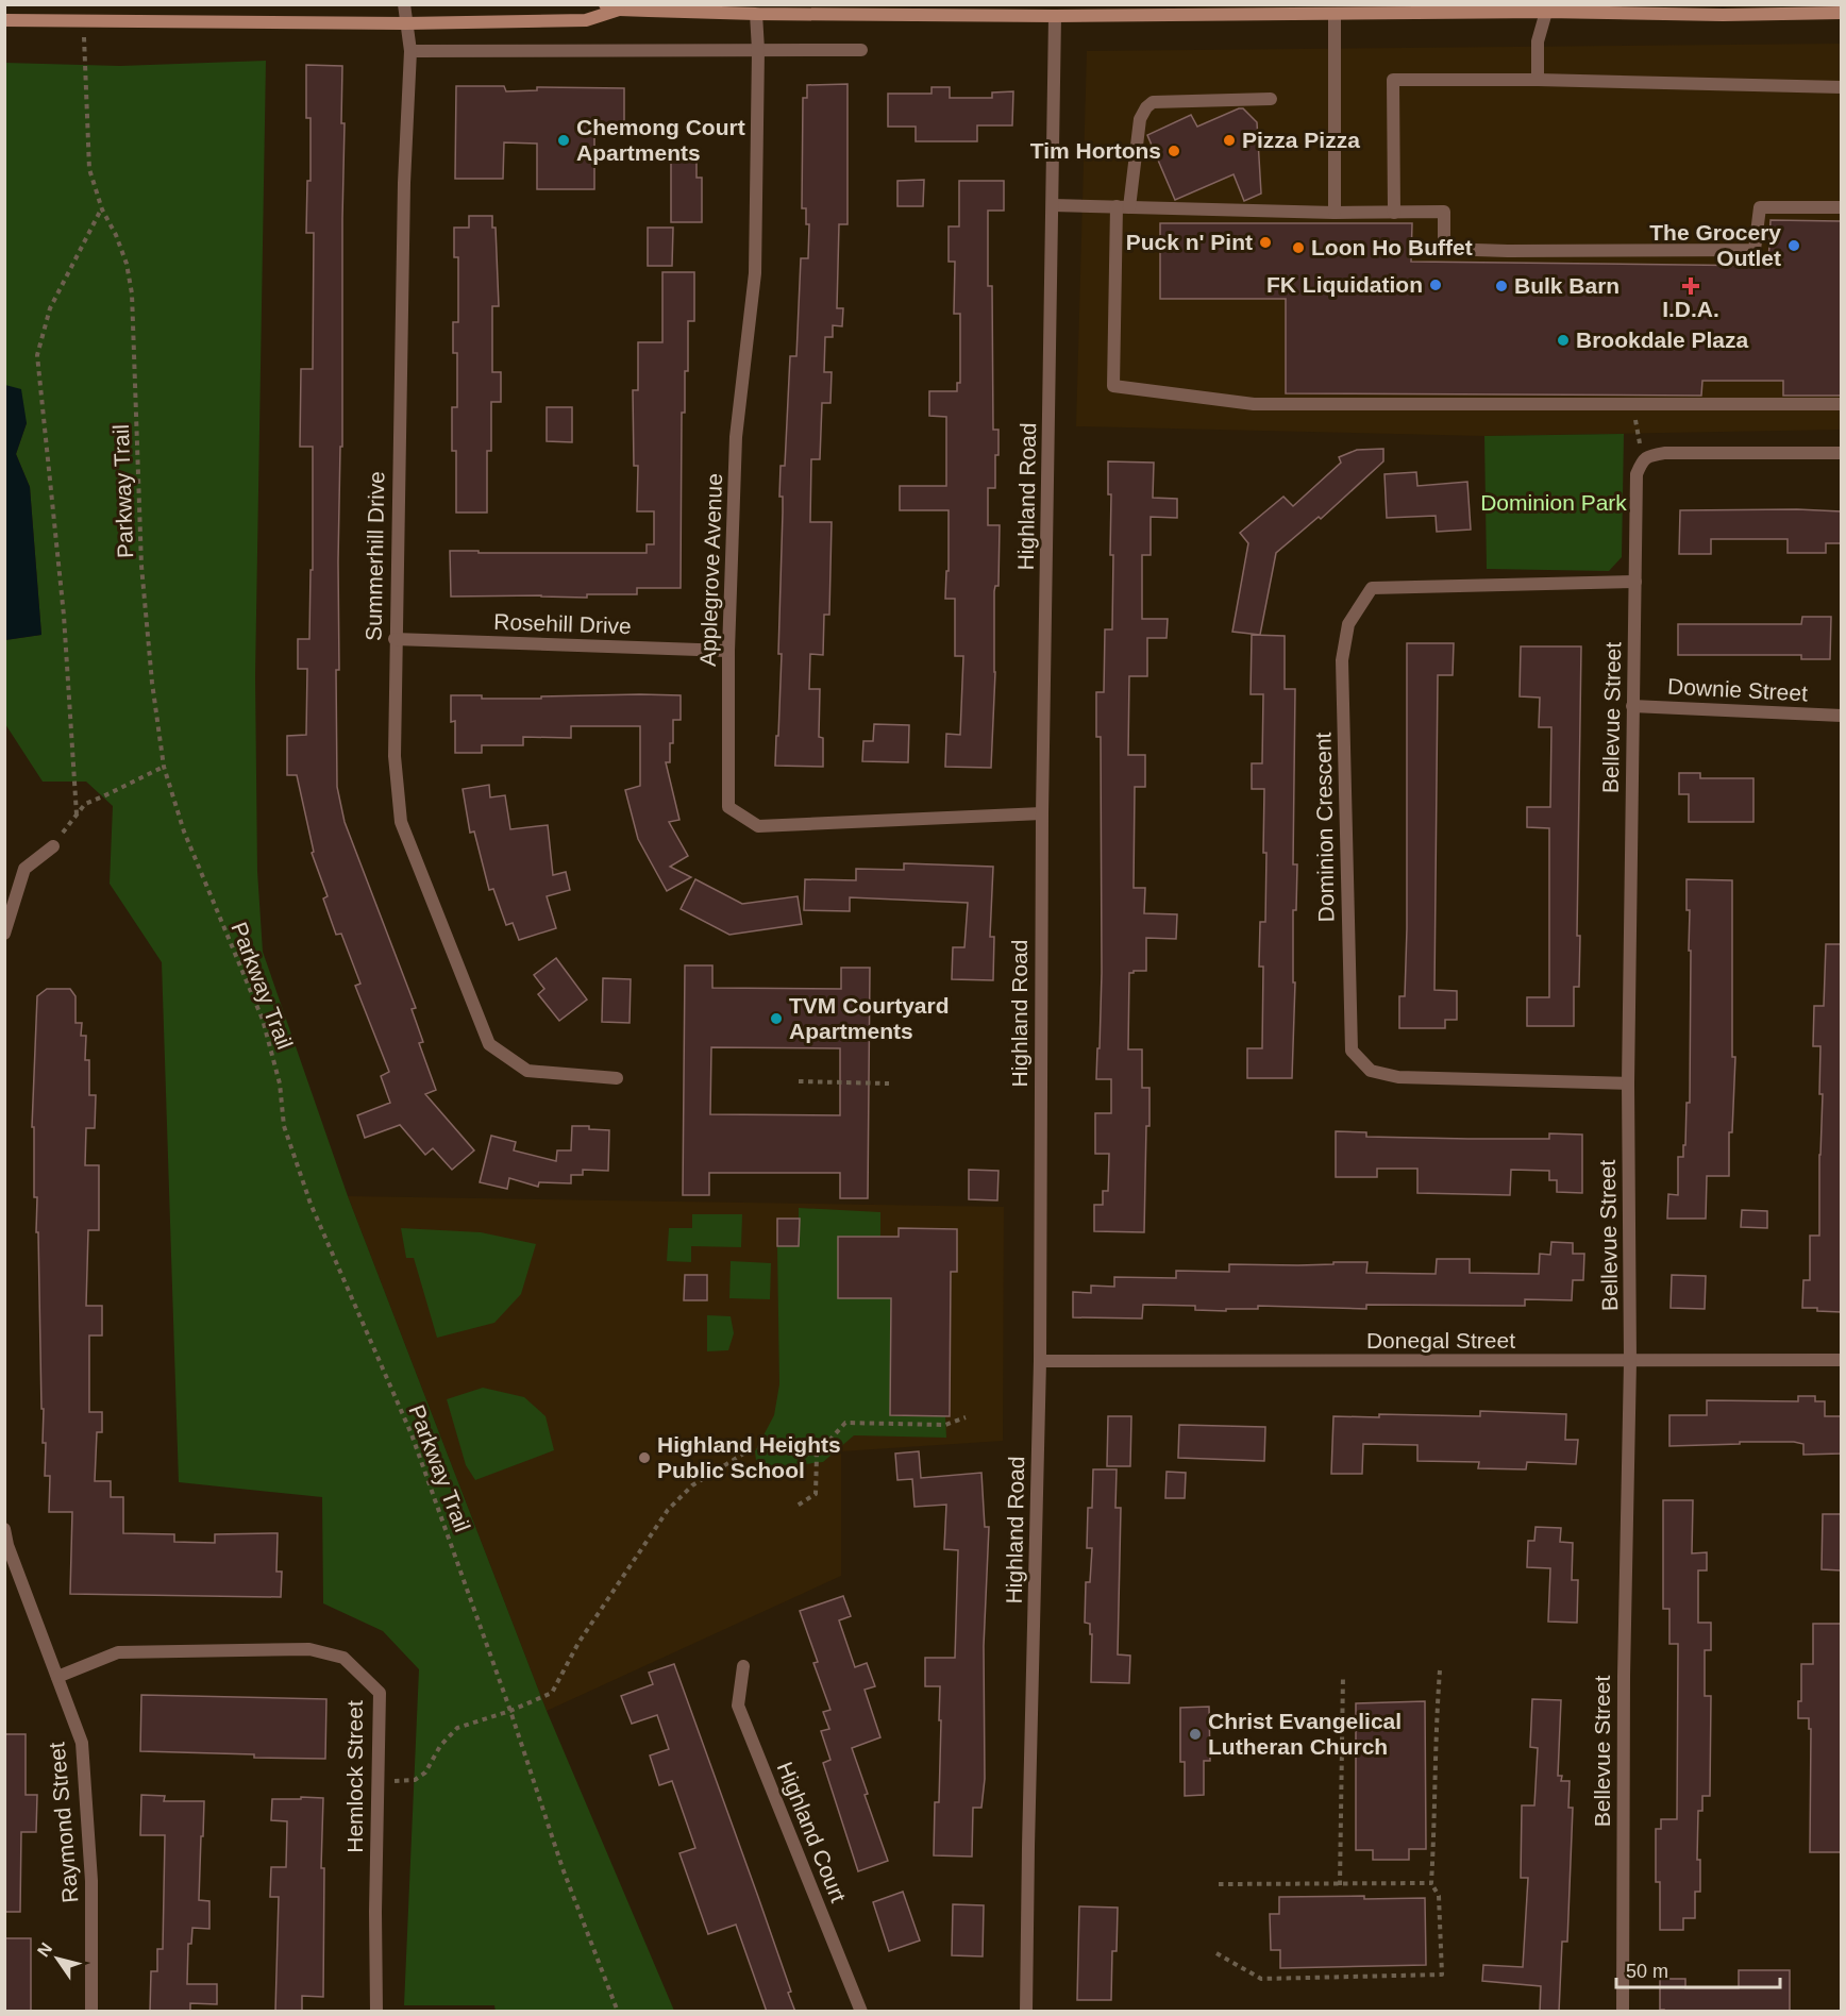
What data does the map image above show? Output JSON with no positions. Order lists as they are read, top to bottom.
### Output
{
  "streets": {
    "street": [
      "Highland Road",
      "Summerhill Drive",
      "Applegrove Avenue",
      "Rosehill Drive",
      "Downie Street",
      "Bellevue Street",
      "Dominion Crescent",
      "Donegal Street",
      "Hemlock Street",
      "Raymond Street",
      "Highland Court"
    ],
    "path": ["Parkway Trail"]
  },
  "crossings": [
    ["Highland Road", "Applegrove Avenue"],
    ["Highland Road", "Donegal Street"],
    ["Summerhill Drive", "Rosehill Drive"],
    ["Applegrove Avenue", "Rosehill Drive"],
    ["Downie Street", "Bellevue Street"],
    ["Bellevue Street", "Dominion Crescent"],
    ["Bellevue Street", "Donegal Street"],
    ["Hemlock Street", "Raymond Street"]
  ],
  "parks": ["Dominion Park"],
  "places": {
    "other": [
      "Chemong Court Apartments",
      "Pizza Pizza",
      "Tim Hortons",
      "Puck n' Pint",
      "The Grocery Outlet",
      "Loon Ho Buffet",
      "FK Liquidation",
      "Bulk Barn",
      "Brookdale Plaza",
      "TVM Courtyard Apartments",
      "Highland Heights Public School",
      "Christ Evangelical Lutheran Church"
    ],
    "health": ["I.D.A."]
  },
  "scale_bar": "50 m",
  "north": "top left"
}
